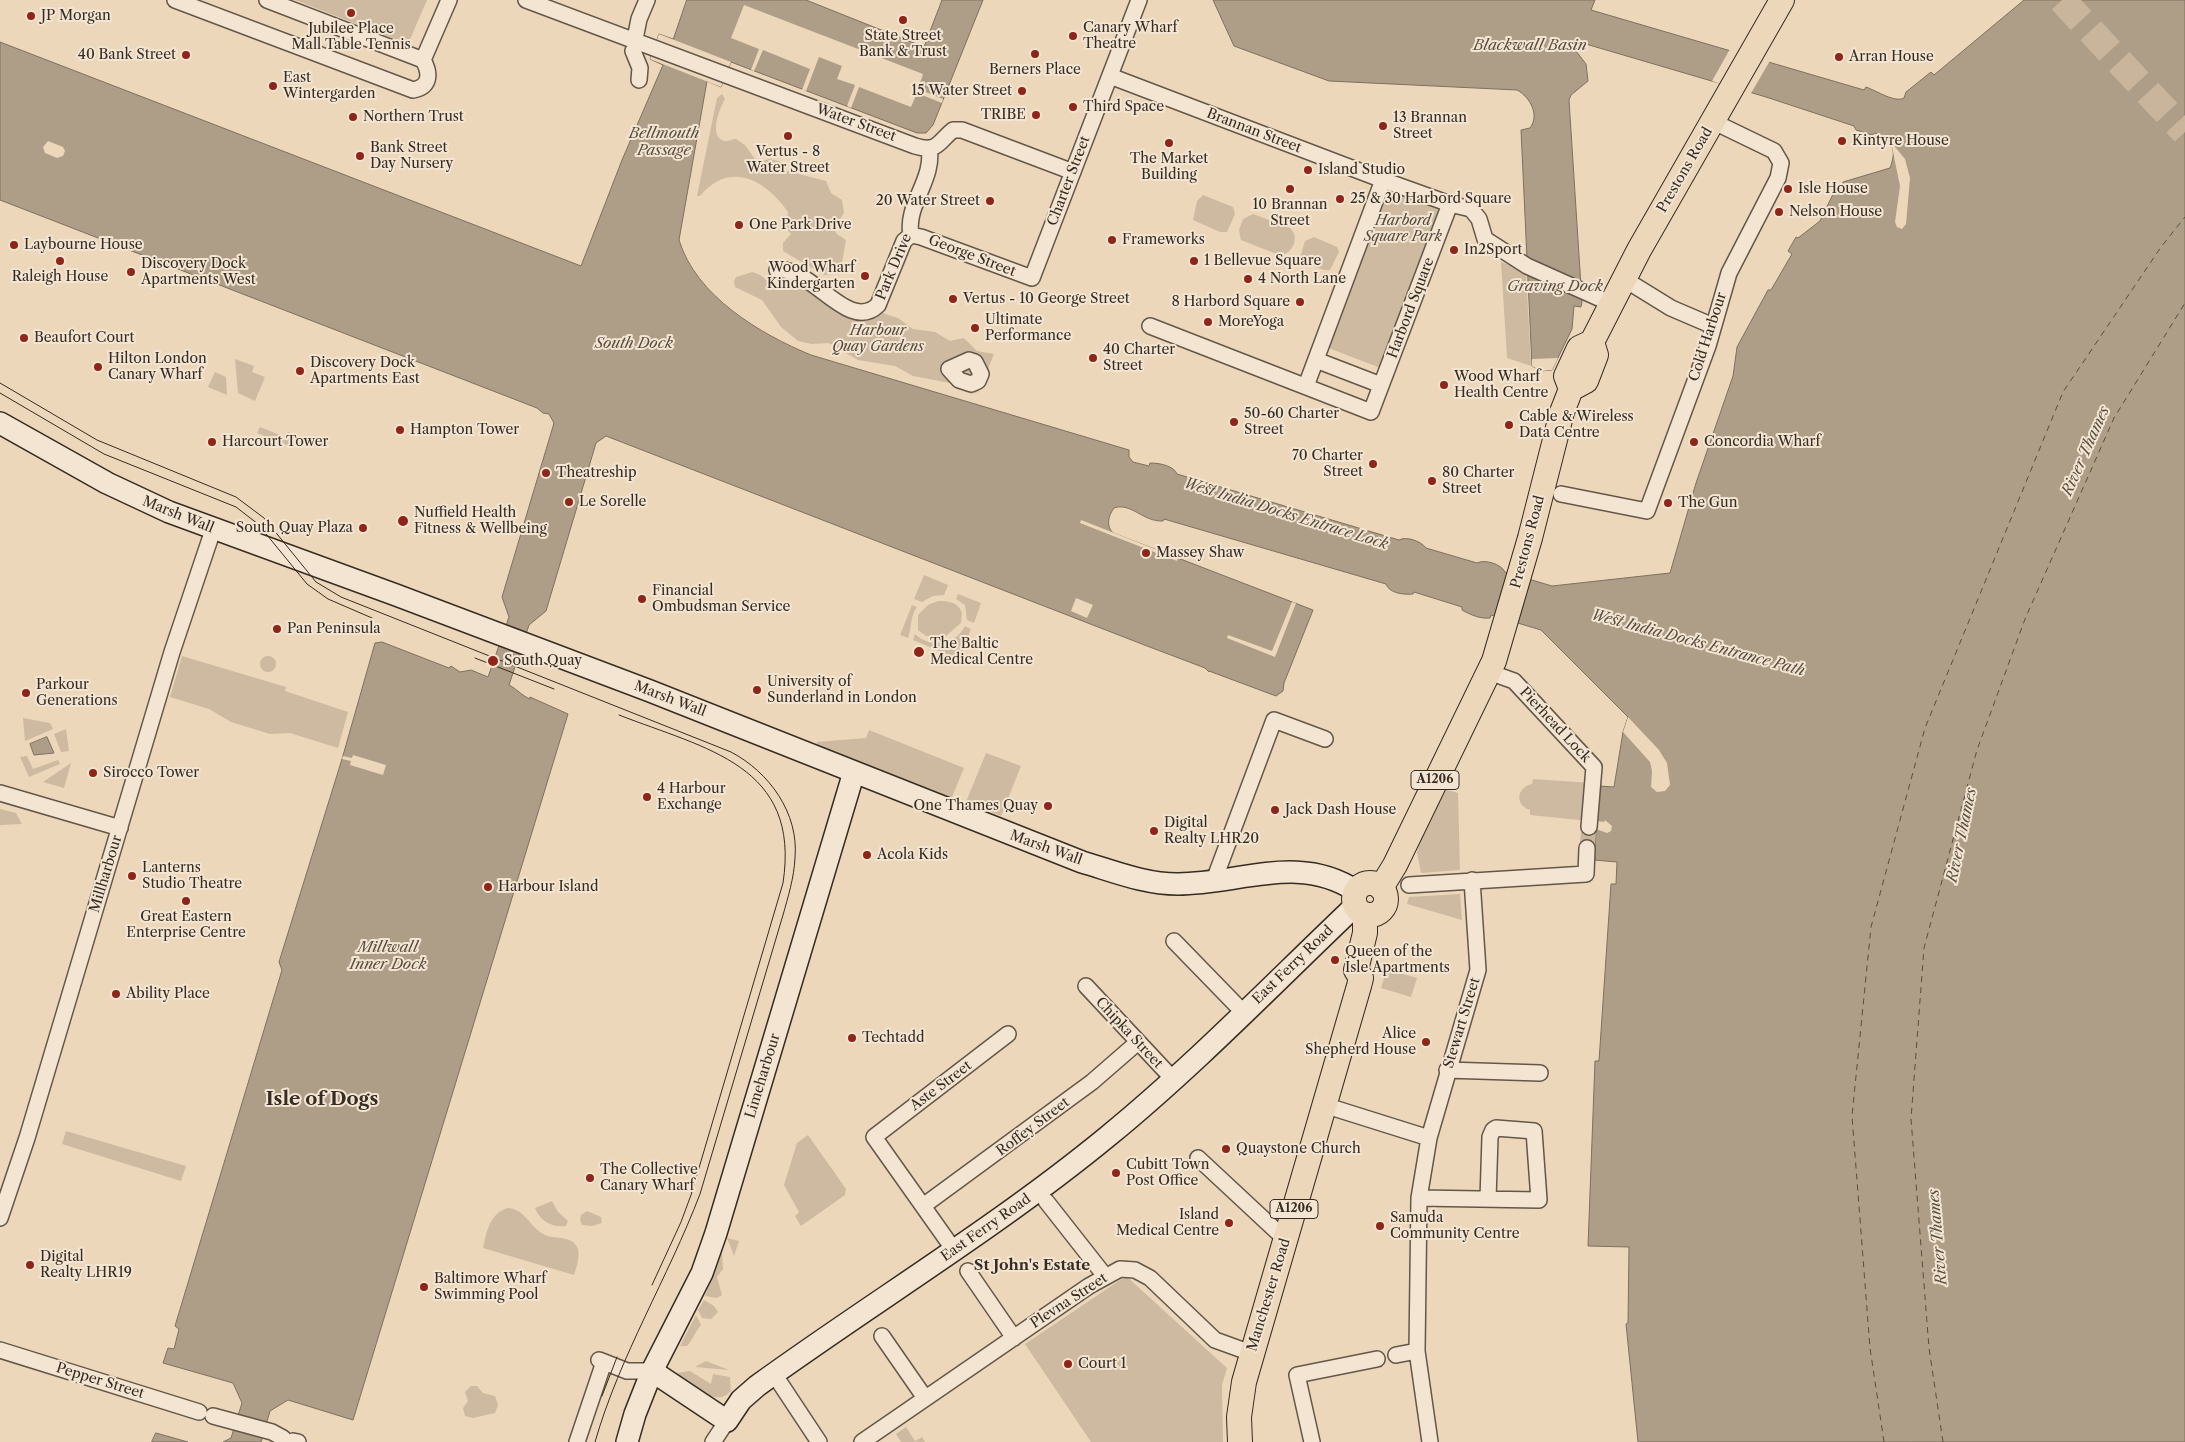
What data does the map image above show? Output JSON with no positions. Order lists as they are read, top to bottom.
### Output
{
  "streets": {
    "main road": ["Prestons Road", "A1206", "Manchester Road"],
    "street": [
      "Water Street",
      "Brannan Street",
      "Charter Street",
      "George Street",
      "Park Drive",
      "Harbord Square",
      "Cold Harbour",
      "Marsh Wall",
      "Pierhead Lock",
      "Millharbour",
      "East Ferry Road",
      "Stewart Street",
      "Chipka Street",
      "Limeharbour",
      "Aste Street",
      "Roffey Street",
      "Plevna Street",
      "Pepper Street"
    ]
  },
  "crossings": [
    ["Water Street", "Park Drive"],
    ["Brannan Street", "Prestons Road"],
    ["Brannan Street", "Charter Street"],
    ["Brannan Street", "Harbord Square"],
    ["Prestons Road", "Cold Harbour"],
    ["Prestons Road", "Pierhead Lock"],
    ["Prestons Road", "A1206"],
    ["Charter Street", "George Street"],
    ["George Street", "Park Drive"],
    ["Marsh Wall", "A1206"],
    ["Marsh Wall", "Millharbour"],
    ["Marsh Wall", "East Ferry Road"],
    ["Marsh Wall", "Limeharbour"],
    ["Marsh Wall", "Manchester Road"],
    ["Pierhead Lock", "A1206"],
    ["A1206", "East Ferry Road"],
    ["A1206", "Manchester Road"],
    ["East Ferry Road", "Chipka Street"],
    ["East Ferry Road", "Manchester Road"],
    ["Chipka Street", "Roffey Street"],
    ["Aste Street", "Roffey Street"],
    ["Manchester Road", "Plevna Street"]
  ],
  "districts": ["Isle of Dogs", "St John's Estate"],
  "water": [
    "Blackwall Basin",
    "Bellmouth Passage",
    "Graving Dock",
    "South Dock",
    "River Thames",
    "West India Docks Entrace Lock",
    "West India Docks Entrance Path",
    "Millwall Inner Dock"
  ],
  "parks": ["Harbord Square Park", "Harbour Quay Gardens"],
  "places": [
    "Jubilee Place Mall Table Tennis",
    "JP Morgan",
    "State Street Bank & Trust",
    "Canary Wharf Theatre",
    "Berners Place",
    "40 Bank Street",
    "Arran House",
    "East Wintergarden",
    "15 Water Street",
    "Third Space",
    "TRIBE",
    "Northern Trust",
    "13 Brannan Street",
    "Vertus - 8 Water Street",
    "Kintyre House",
    "The Market Building",
    "Bank Street Day Nursery",
    "Island Studio",
    "10 Brannan Street",
    "Isle House",
    "25 & 30 Harbord Square",
    "20 Water Street",
    "Nelson House",
    "One Park Drive",
    "Frameworks",
    "Laybourne House",
    "In2Sport",
    "Raleigh House",
    "1 Bellevue Square",
    "Discovery Dock Apartments West",
    "Wood Wharf Kindergarten",
    "4 North Lane",
    "Vertus - 10 George Street",
    "8 Harbord Square",
    "MoreYoga",
    "Ultimate Performance",
    "Beaufort Court",
    "40 Charter Street",
    "Hilton London Canary Wharf",
    "Discovery Dock Apartments East",
    "Wood Wharf Health Centre",
    "50-60 Charter Street",
    "Cable & Wireless Data Centre",
    "Hampton Tower",
    "Harcourt Tower",
    "Concordia Wharf",
    "70 Charter Street",
    "Theatreship",
    "80 Charter Street",
    "Le Sorelle",
    "The Gun",
    "Nuffield Health Fitness & Wellbeing",
    "South Quay Plaza",
    "Massey Shaw",
    "Financial Ombudsman Service",
    "Pan Peninsula",
    "The Baltic Medical Centre",
    "South Quay",
    "University of Sunderland in London",
    "Parkour Generations",
    "Sirocco Tower",
    "4 Harbour Exchange",
    "One Thames Quay",
    "Jack Dash House",
    "Digital Realty LHR20",
    "Acola Kids",
    "Lanterns Studio Theatre",
    "Harbour Island",
    "Great Eastern Enterprise Centre",
    "Queen of the Isle Apartments",
    "Ability Place",
    "Techtadd",
    "Alice Shepherd House",
    "Quaystone Church",
    "Cubitt Town Post Office",
    "The Collective Canary Wharf",
    "Island Medical Centre",
    "Samuda Community Centre",
    "Digital Realty LHR19",
    "Baltimore Wharf Swimming Pool",
    "Court 1"
  ]
}
